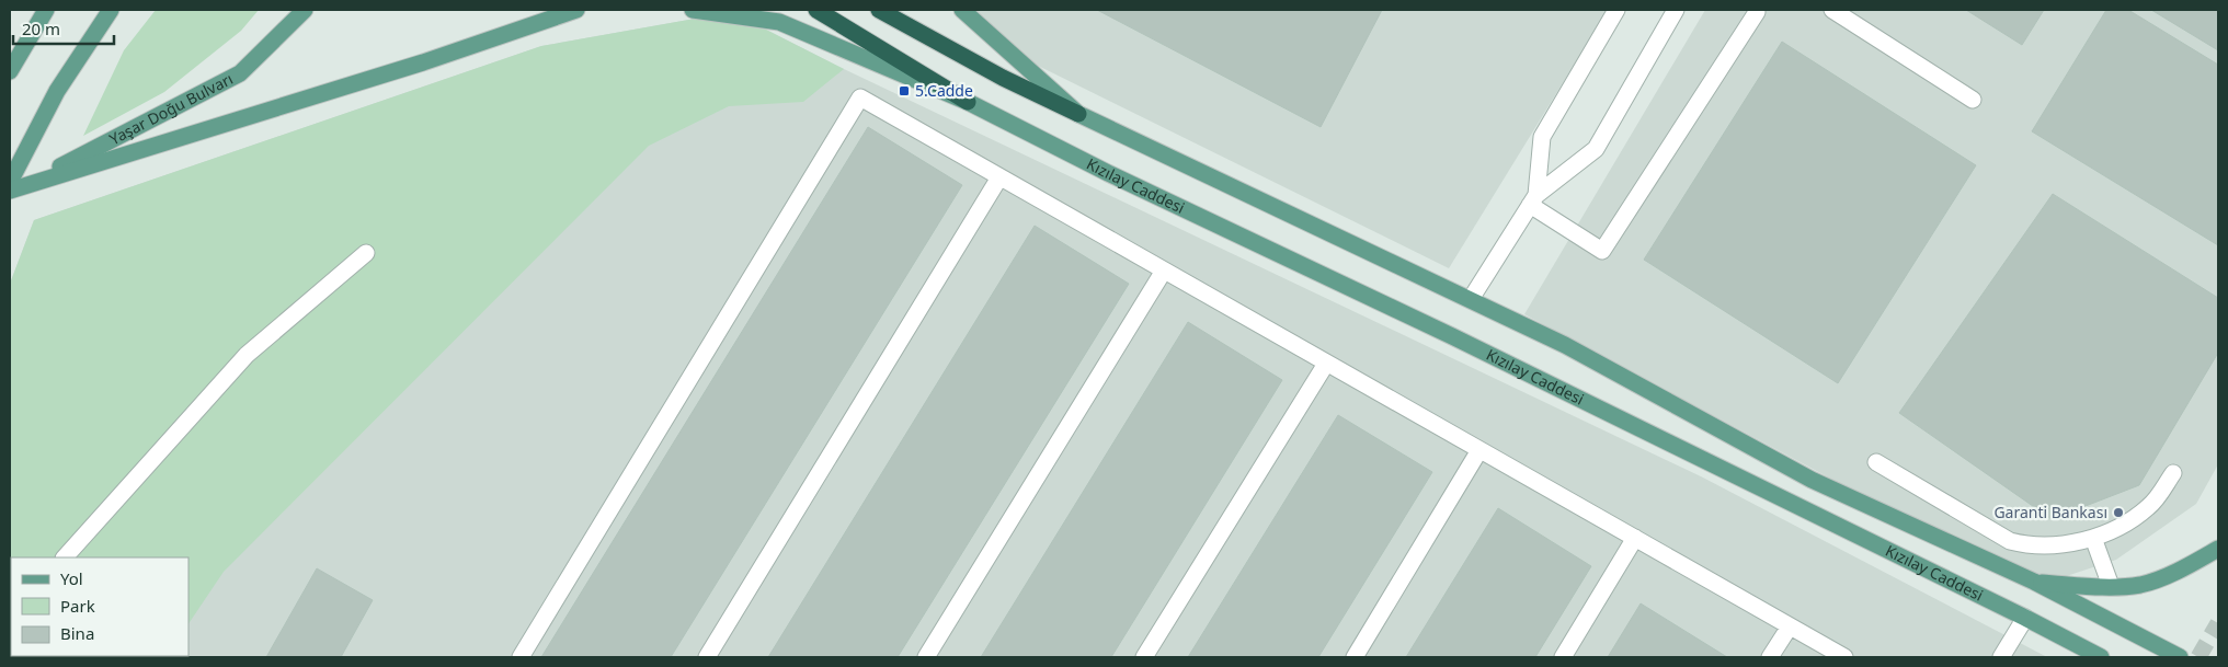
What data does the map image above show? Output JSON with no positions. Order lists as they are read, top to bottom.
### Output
{
  "streets": {
    "main road": ["Yaşar Doğu Bulvarı", "Kızılay Caddesi"]
  },
  "places": {
    "transit": ["5.Cadde"],
    "other": ["Garanti Bankası"]
  },
  "legend": ["Yol", "Park", "Bina"],
  "scale_bar": "20 m"
}
